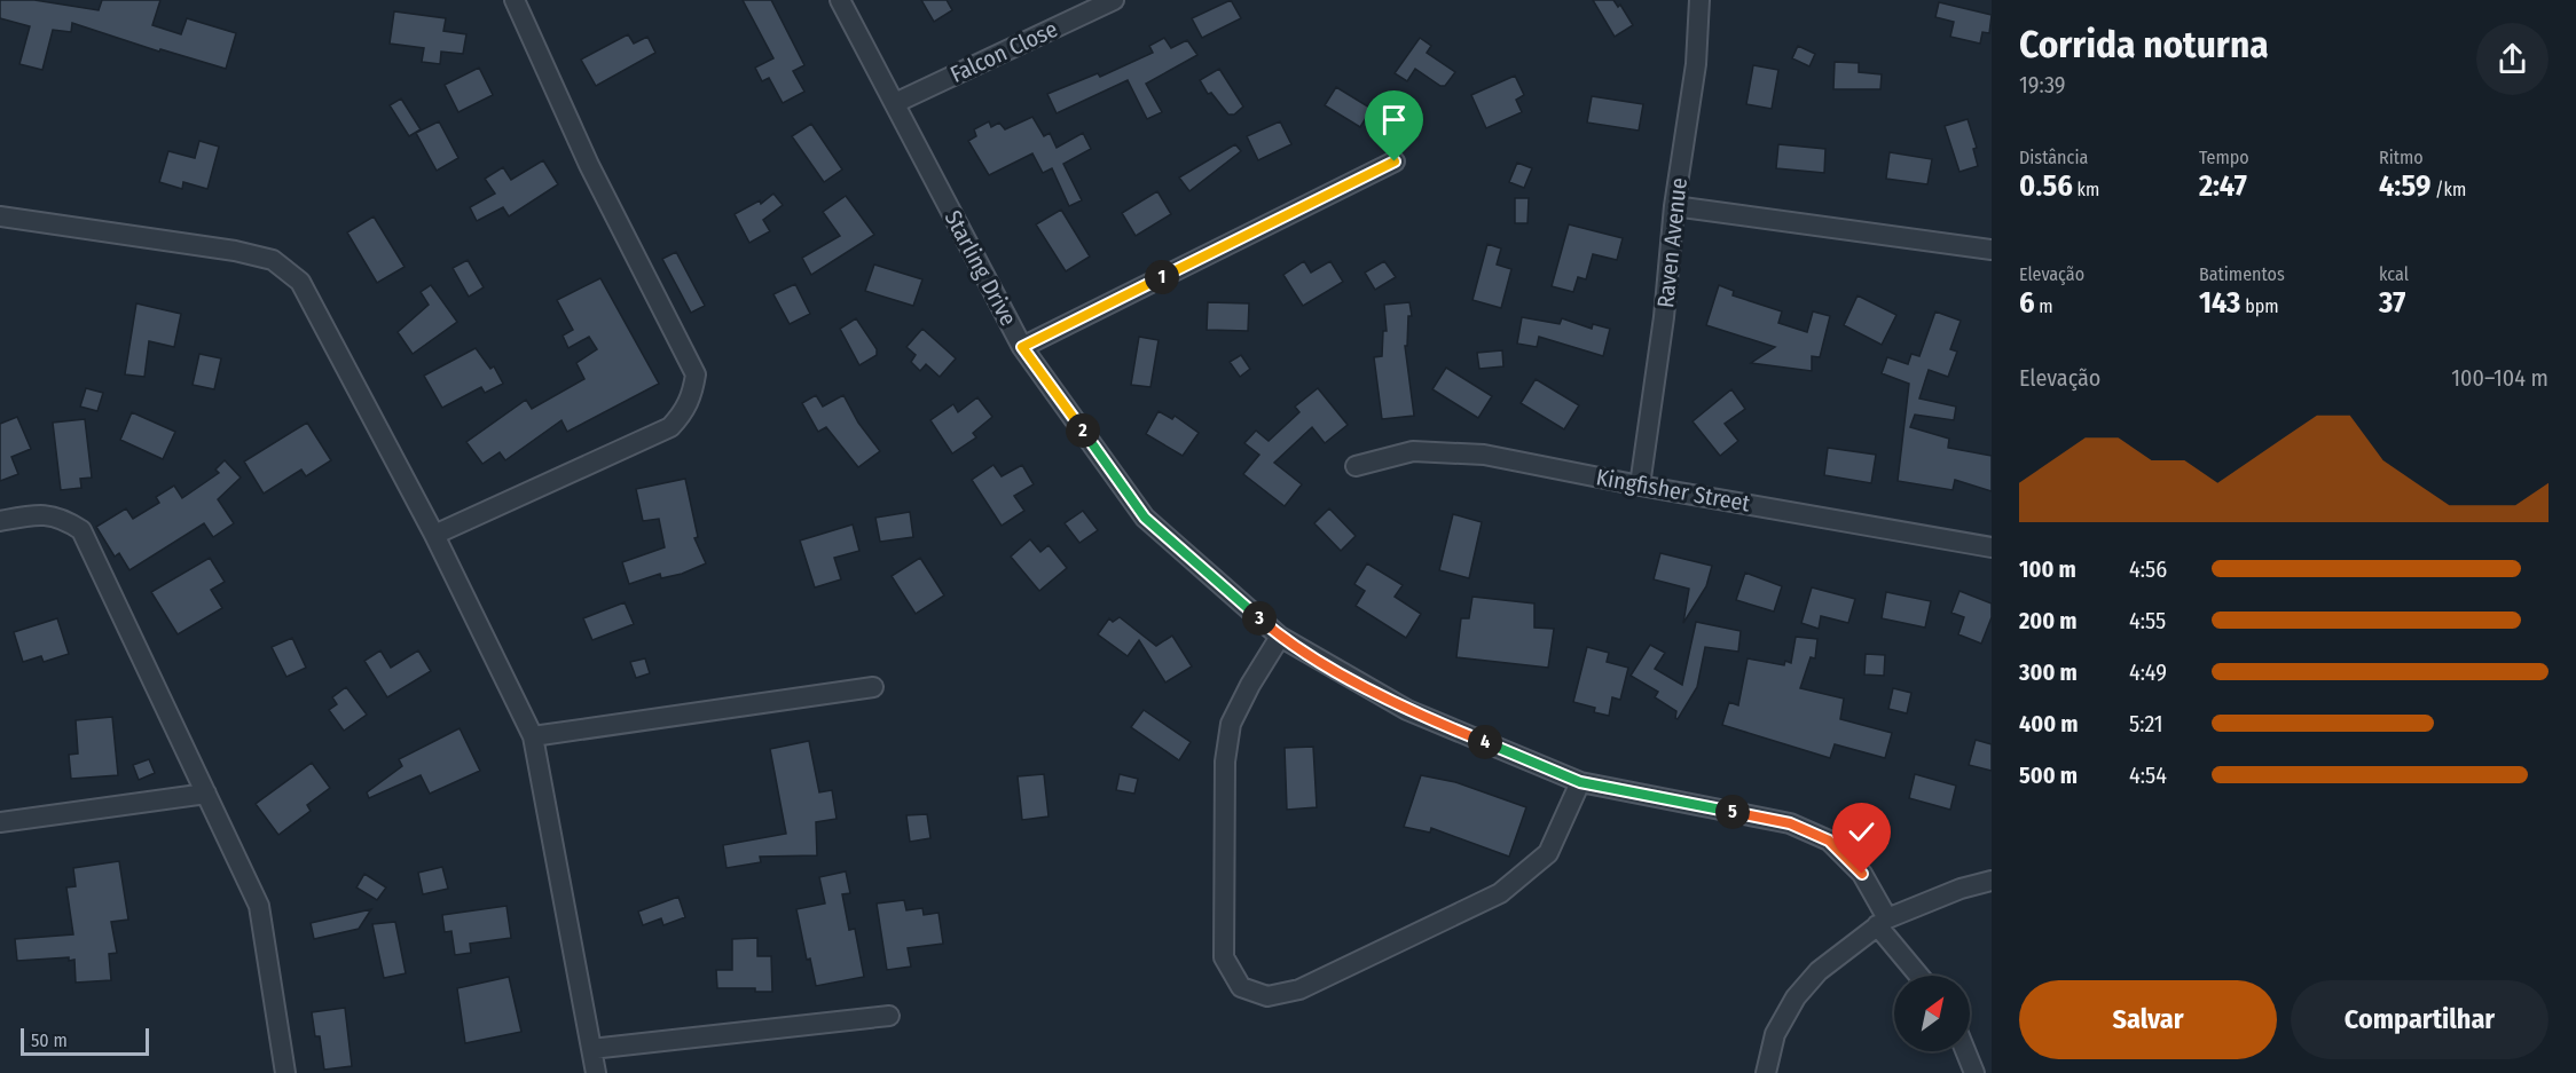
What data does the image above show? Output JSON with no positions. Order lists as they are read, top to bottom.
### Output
{
  "streets": {
    "street": [
      "Falcon Close",
      "Raven Avenue",
      "Starling Drive",
      "Kingfisher Street"
    ]
  },
  "crossings": [
    ["Falcon Close", "Starling Drive"],
    ["Raven Avenue", "Kingfisher Street"]
  ],
  "scale_bar": "50 m",
  "north": "top right",
  "page": {
    "heading": ["Corrida noturna", "19:39"],
    "stats": [
      ["Distância", "0.56 km"],
      ["Tempo", "2:47"],
      ["Ritmo", "4:59 /km"],
      ["Elevação", "6 m"],
      ["Batimentos", "143 bpm"],
      ["kcal", "37"]
    ],
    "pins": [
      "1",
      "2",
      "3",
      "4",
      "5"
    ],
    "chart": ["Elevação", "100–104 m"],
    "list": [
      {
        "name": "100 m",
        "note": "4:56"
      },
      {
        "name": "200 m",
        "note": "4:55"
      },
      {
        "name": "300 m",
        "note": "4:49"
      },
      {
        "name": "400 m",
        "note": "5:21"
      },
      {
        "name": "500 m",
        "note": "4:54"
      }
    ],
    "buttons": ["Salvar", "Compartilhar"],
    "scale": "50 m"
  }
}
